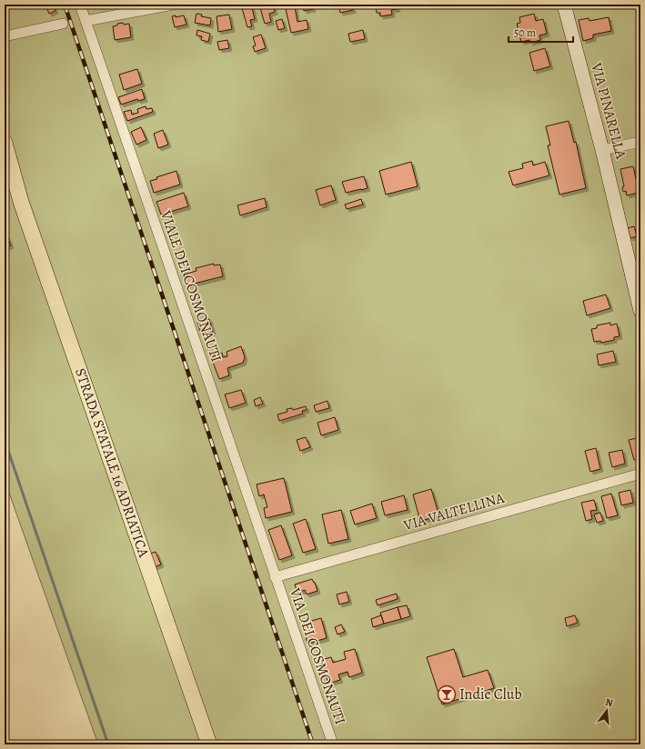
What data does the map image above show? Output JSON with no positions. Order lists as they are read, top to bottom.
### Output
{
  "streets": {
    "main road": ["STRADA STATALE 16 ADRIATICA"],
    "street": [
      "VIA PINARELLA",
      "VIALE DEI COSMONAUTI",
      "VIA VALTELLINA",
      "VIA DEI COSMONAUTI"
    ]
  },
  "crossings": [
    ["VIALE DEI COSMONAUTI", "VIA VALTELLINA"],
    ["VIALE DEI COSMONAUTI", "VIA DEI COSMONAUTI"],
    ["VIA VALTELLINA", "VIA DEI COSMONAUTI"]
  ],
  "places": {
    "bar": ["Indie Club"]
  },
  "scale_bar": "50 m",
  "north": "top"
}
